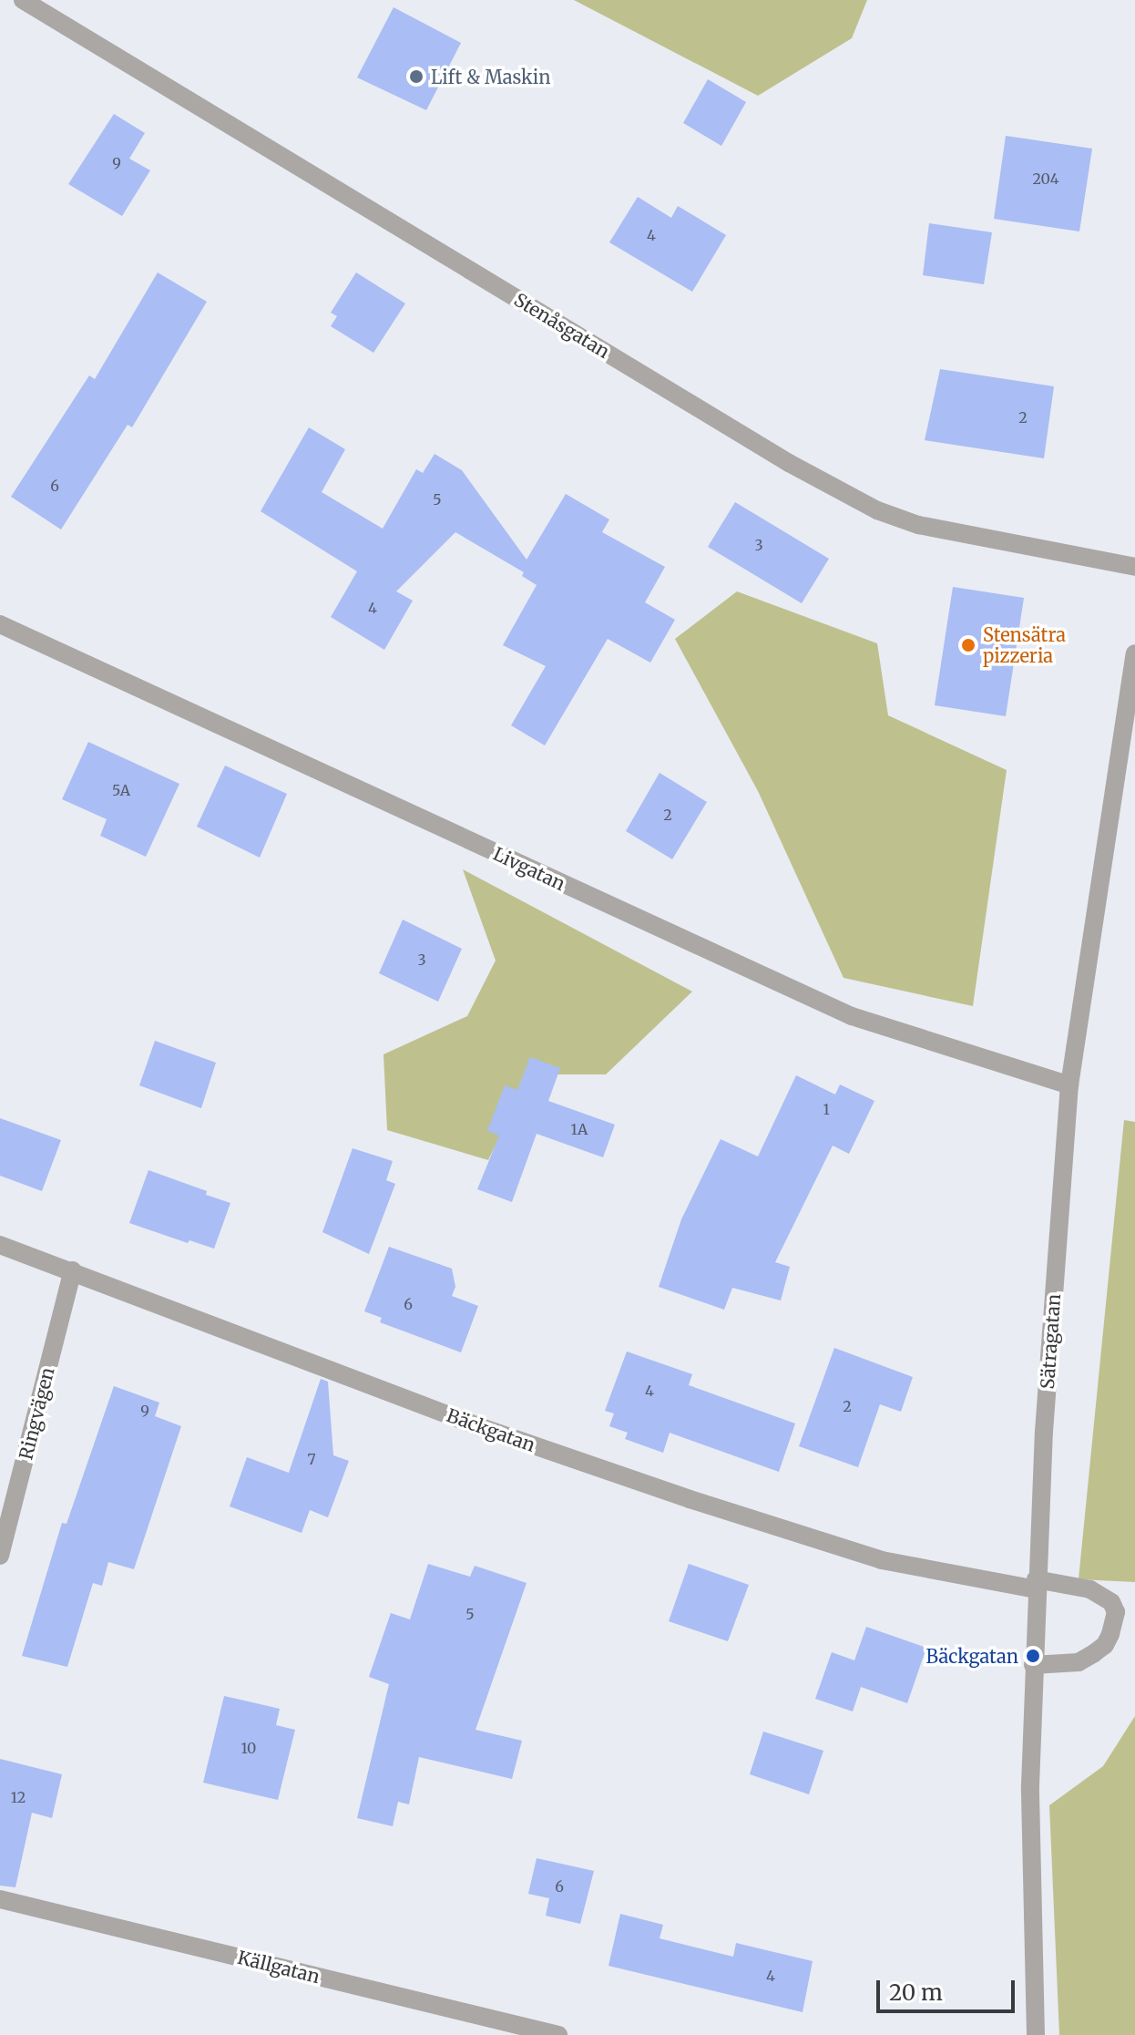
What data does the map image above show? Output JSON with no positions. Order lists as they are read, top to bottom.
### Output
{
  "streets": {
    "street": [
      "Stenåsgatan",
      "Livgatan",
      "Sätragatan",
      "Ringvägen",
      "Bäckgatan",
      "Källgatan"
    ]
  },
  "crossings": [
    ["Livgatan", "Sätragatan"],
    ["Sätragatan", "Bäckgatan"],
    ["Ringvägen", "Bäckgatan"]
  ],
  "places": ["Lift & Maskin", "Stensätra pizzeria", "Bäckgatan"],
  "house_numbers": [
    "9",
    "204",
    "4",
    "2",
    "6",
    "5",
    "3",
    "4",
    "5A",
    "2",
    "3",
    "1",
    "1A",
    "6",
    "4",
    "2",
    "9",
    "7",
    "5",
    "10",
    "12",
    "6",
    "4"
  ],
  "scale_bar": "20 m"
}
